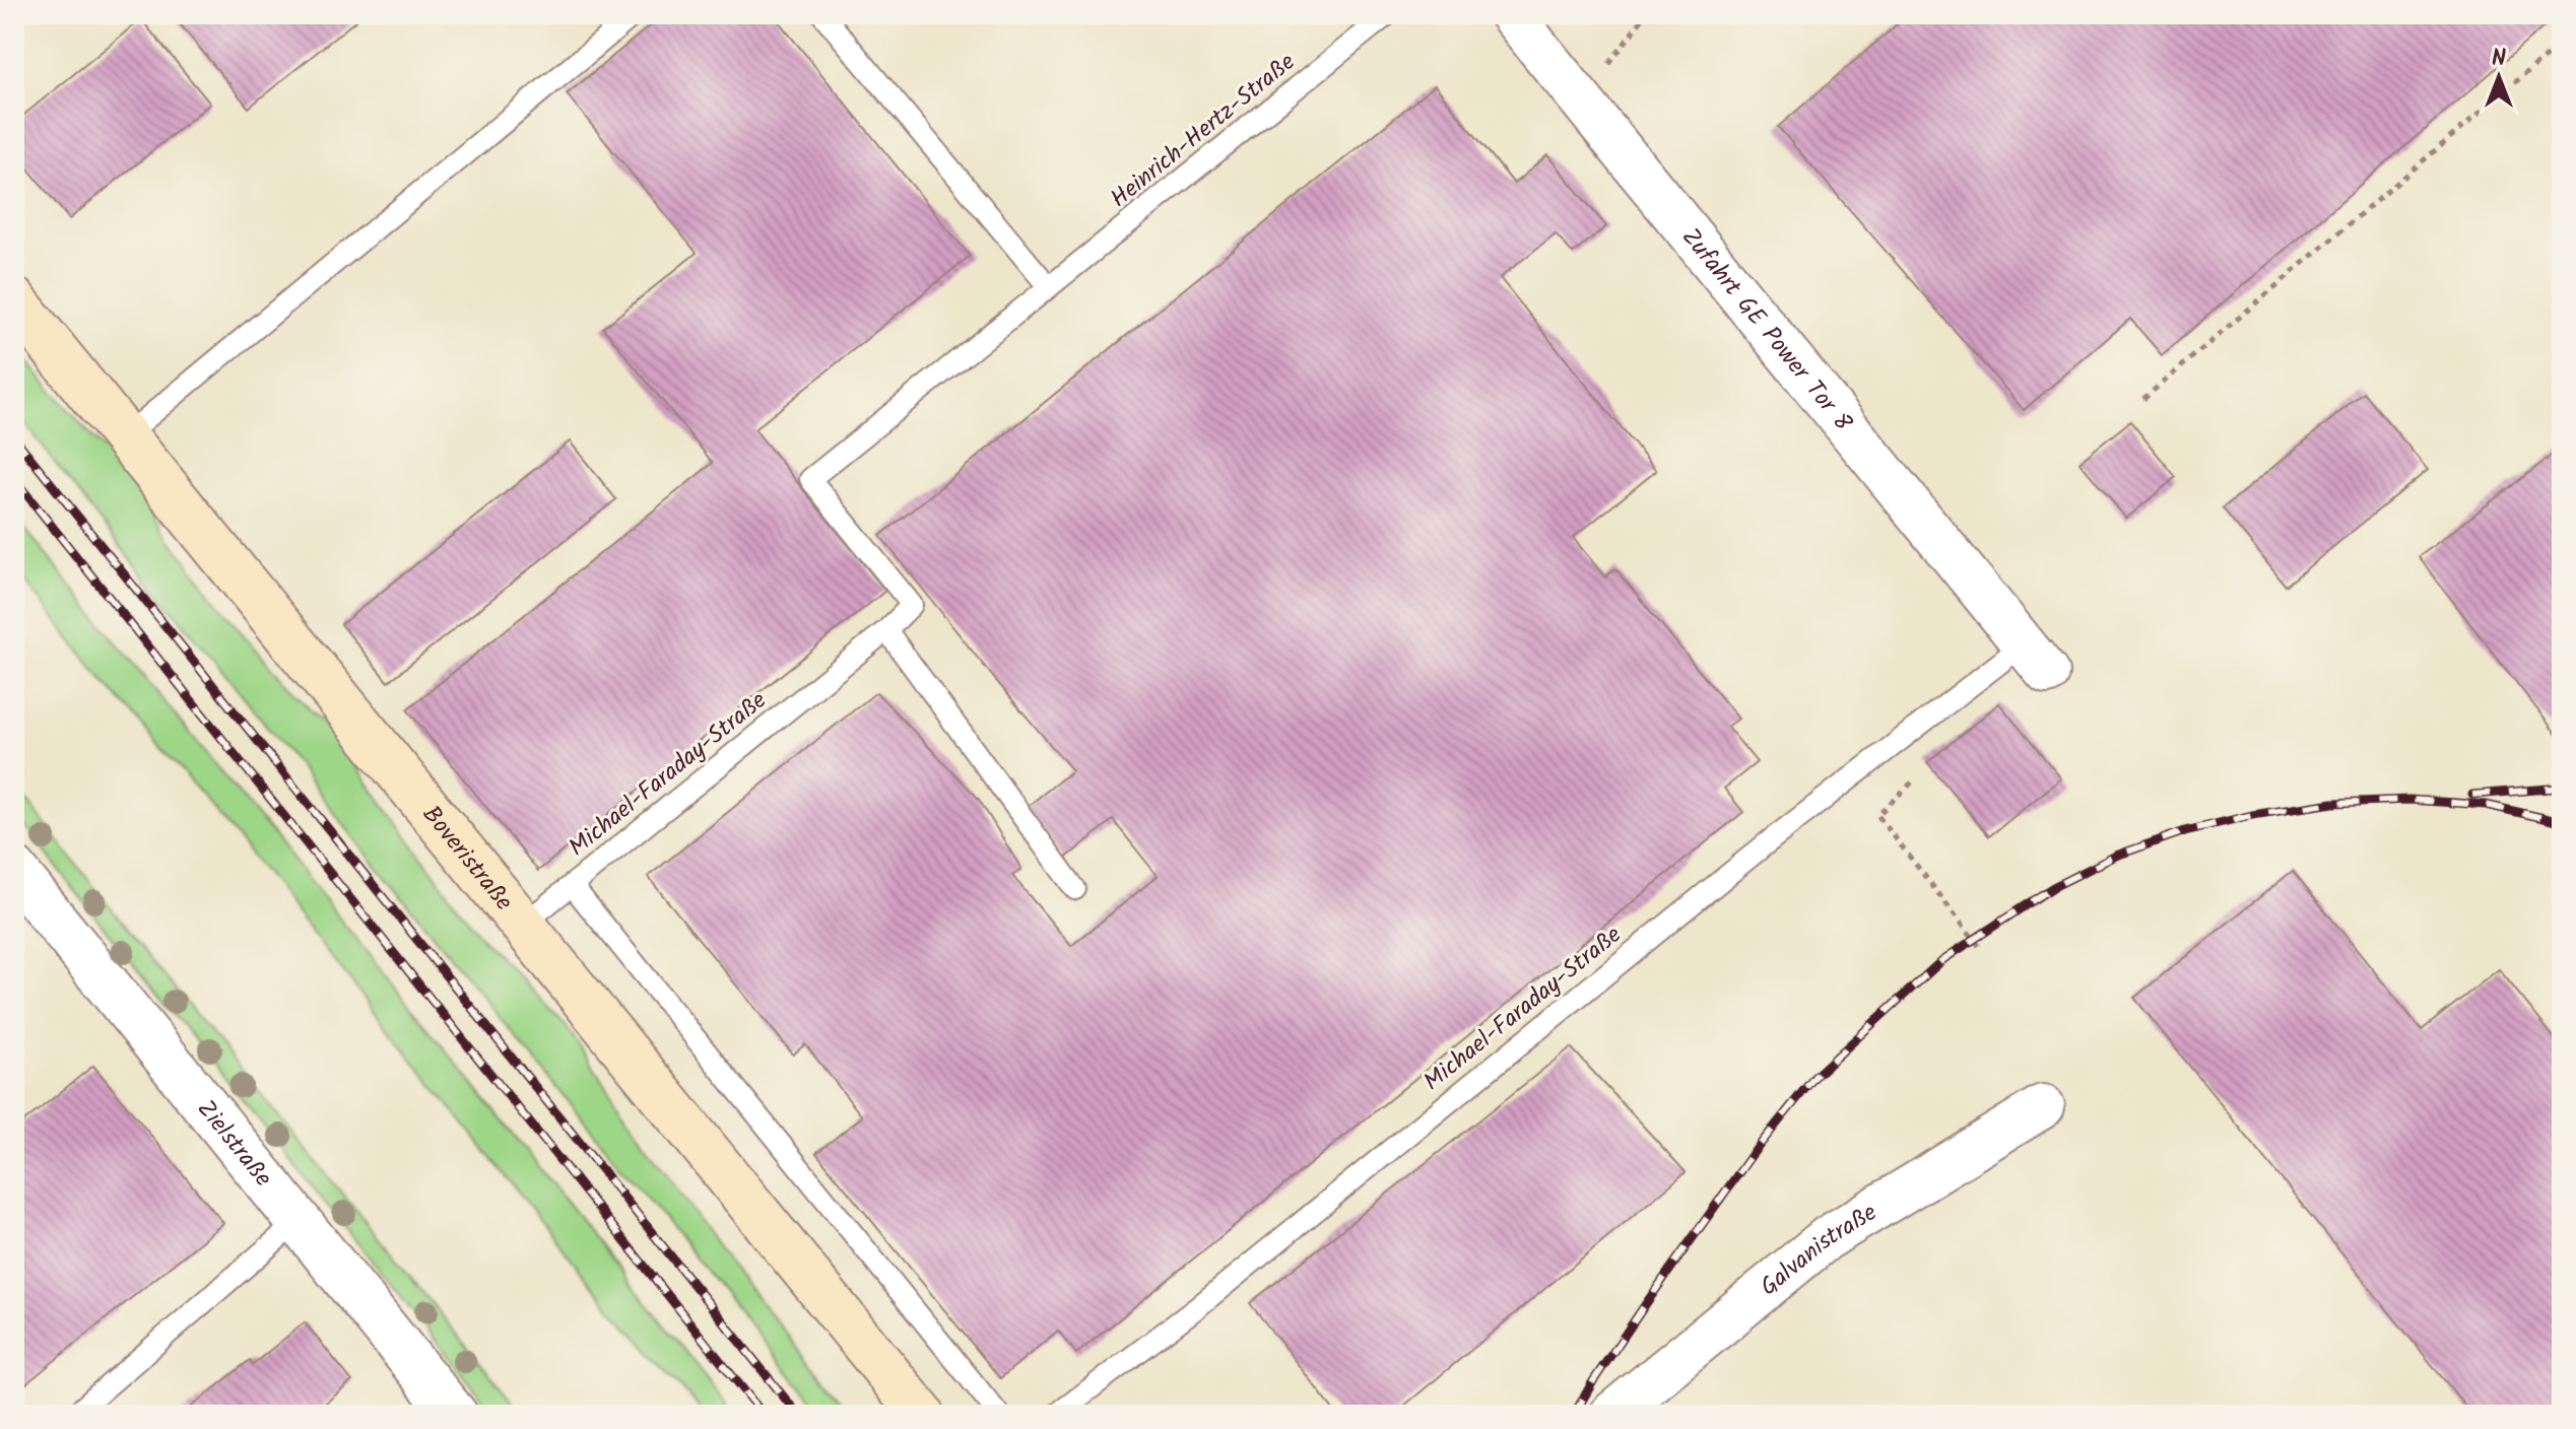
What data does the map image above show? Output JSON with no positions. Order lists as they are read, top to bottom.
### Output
{
  "streets": {
    "main road": ["Boveristraße"],
    "street": ["Zufahrt GE Power Tor 8", "Zielstraße", "Galvanistraße"],
    "lane": ["Heinrich-Hertz-Straße", "Michael-Faraday-Straße"]
  },
  "crossings": [
    ["Heinrich-Hertz-Straße", "Michael-Faraday-Straße"],
    ["Zufahrt GE Power Tor 8", "Michael-Faraday-Straße"]
  ],
  "north": "top"
}
